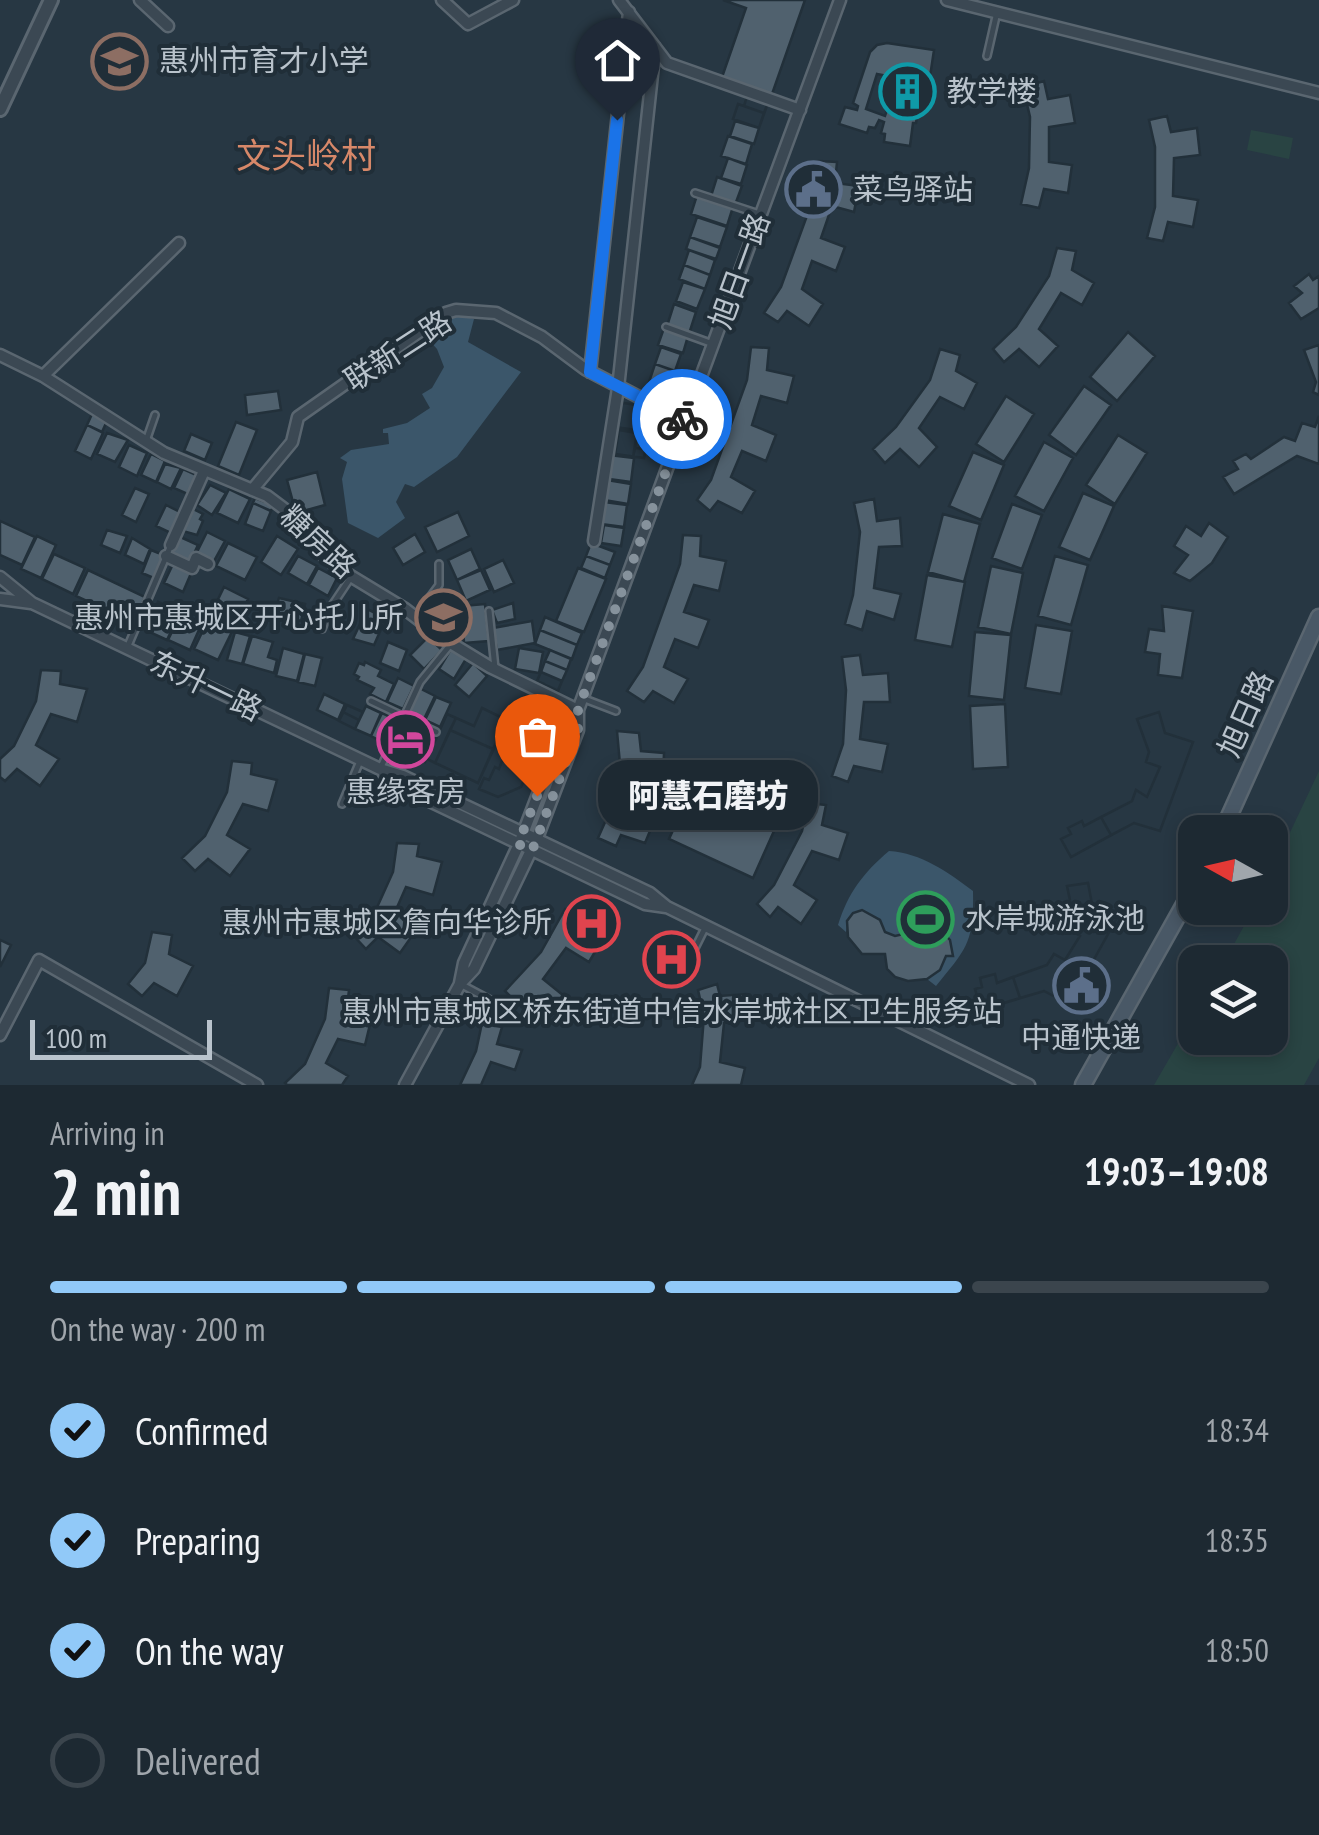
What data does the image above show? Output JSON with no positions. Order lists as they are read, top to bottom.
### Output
{
  "streets": {
    "main road": ["旭日路"],
    "street": [
      "旭日一路",
      "联新二路",
      "糖房路",
      "东升一路"
    ]
  },
  "crossings": [
    ["旭日一路", "联新二路"],
    ["旭日一路", "糖房路"],
    ["旭日一路", "东升一路"],
    ["联新二路", "糖房路"]
  ],
  "districts": ["文头岭村"],
  "places": {
    "school or university": ["惠州市育才小学", "惠州市惠城区开心托儿所"],
    "building": ["教学楼"],
    "public building": ["菜鸟驿站", "中通快递"],
    "hotel": ["惠缘客房"],
    "other": ["阿慧石磨坊"],
    "sports": ["水岸城游泳池"],
    "hospital": ["惠州市惠城区詹向华诊所", "惠州市惠城区桥东街道中信水岸城社区卫生服务站"]
  },
  "scale_bar": "100 m",
  "north": "left",
  "page": {
    "bubble": "阿慧石磨坊",
    "scale": "100 m",
    "heading": ["2 min", "Arriving in", "19:03–19:08"],
    "bar": "On the way · 200 m",
    "list": [
      ["Confirmed", "18:34"],
      ["Preparing", "18:35"],
      ["On the way", "18:50"],
      "Delivered"
    ]
  }
}
